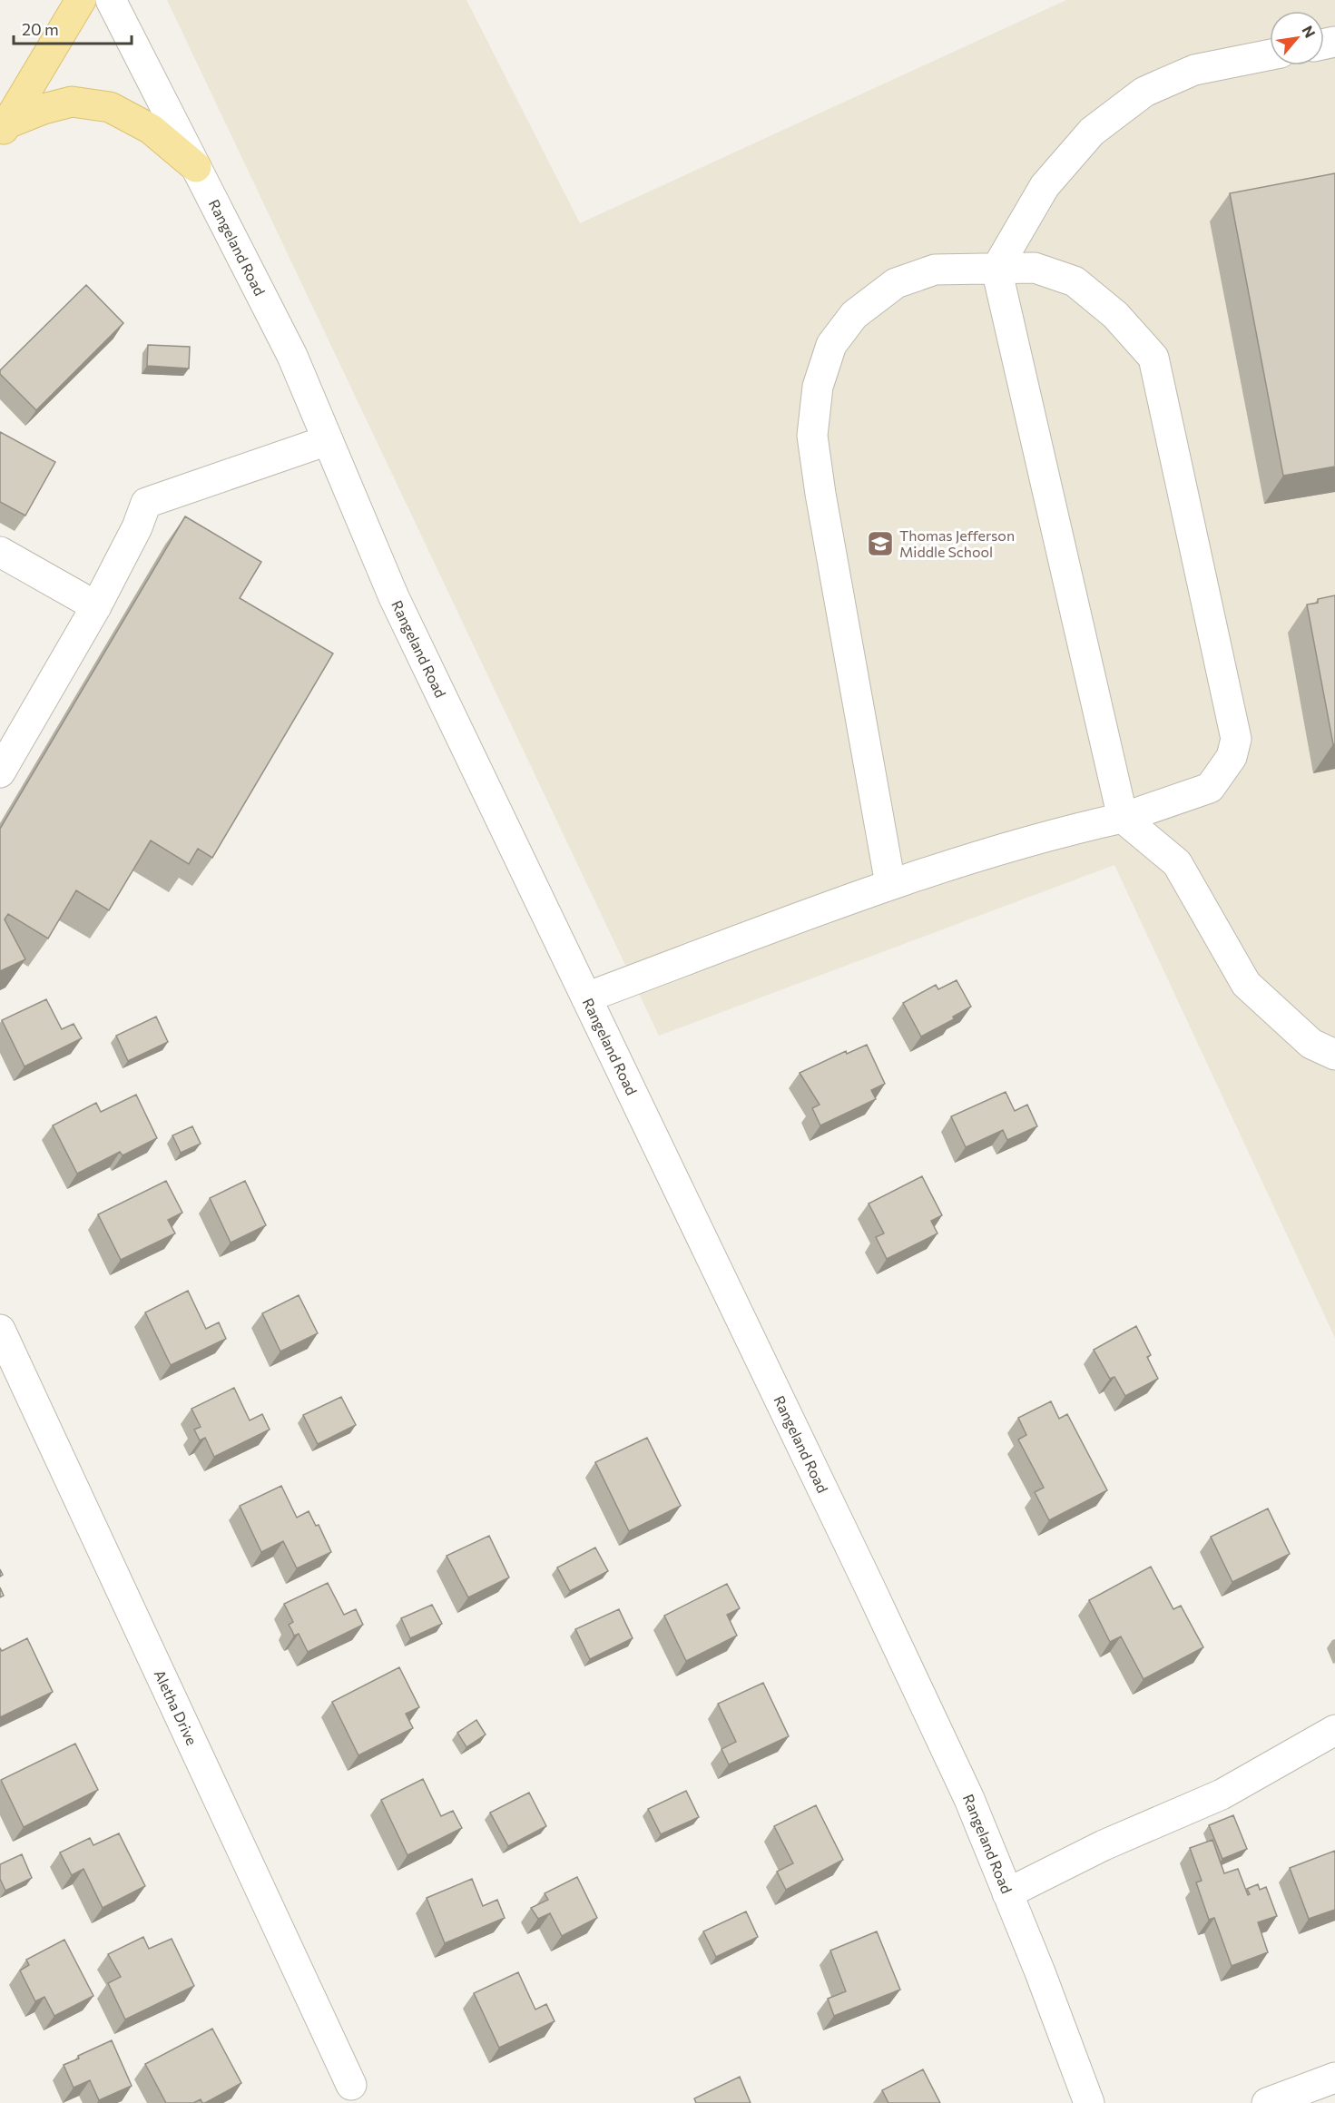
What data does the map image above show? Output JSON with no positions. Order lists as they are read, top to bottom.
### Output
{
  "streets": {
    "street": ["Rangeland Road", "Aletha Drive"]
  },
  "places": {
    "school or university": ["Thomas Jefferson Middle School"]
  },
  "scale_bar": "20 m",
  "north": "top right"
}
